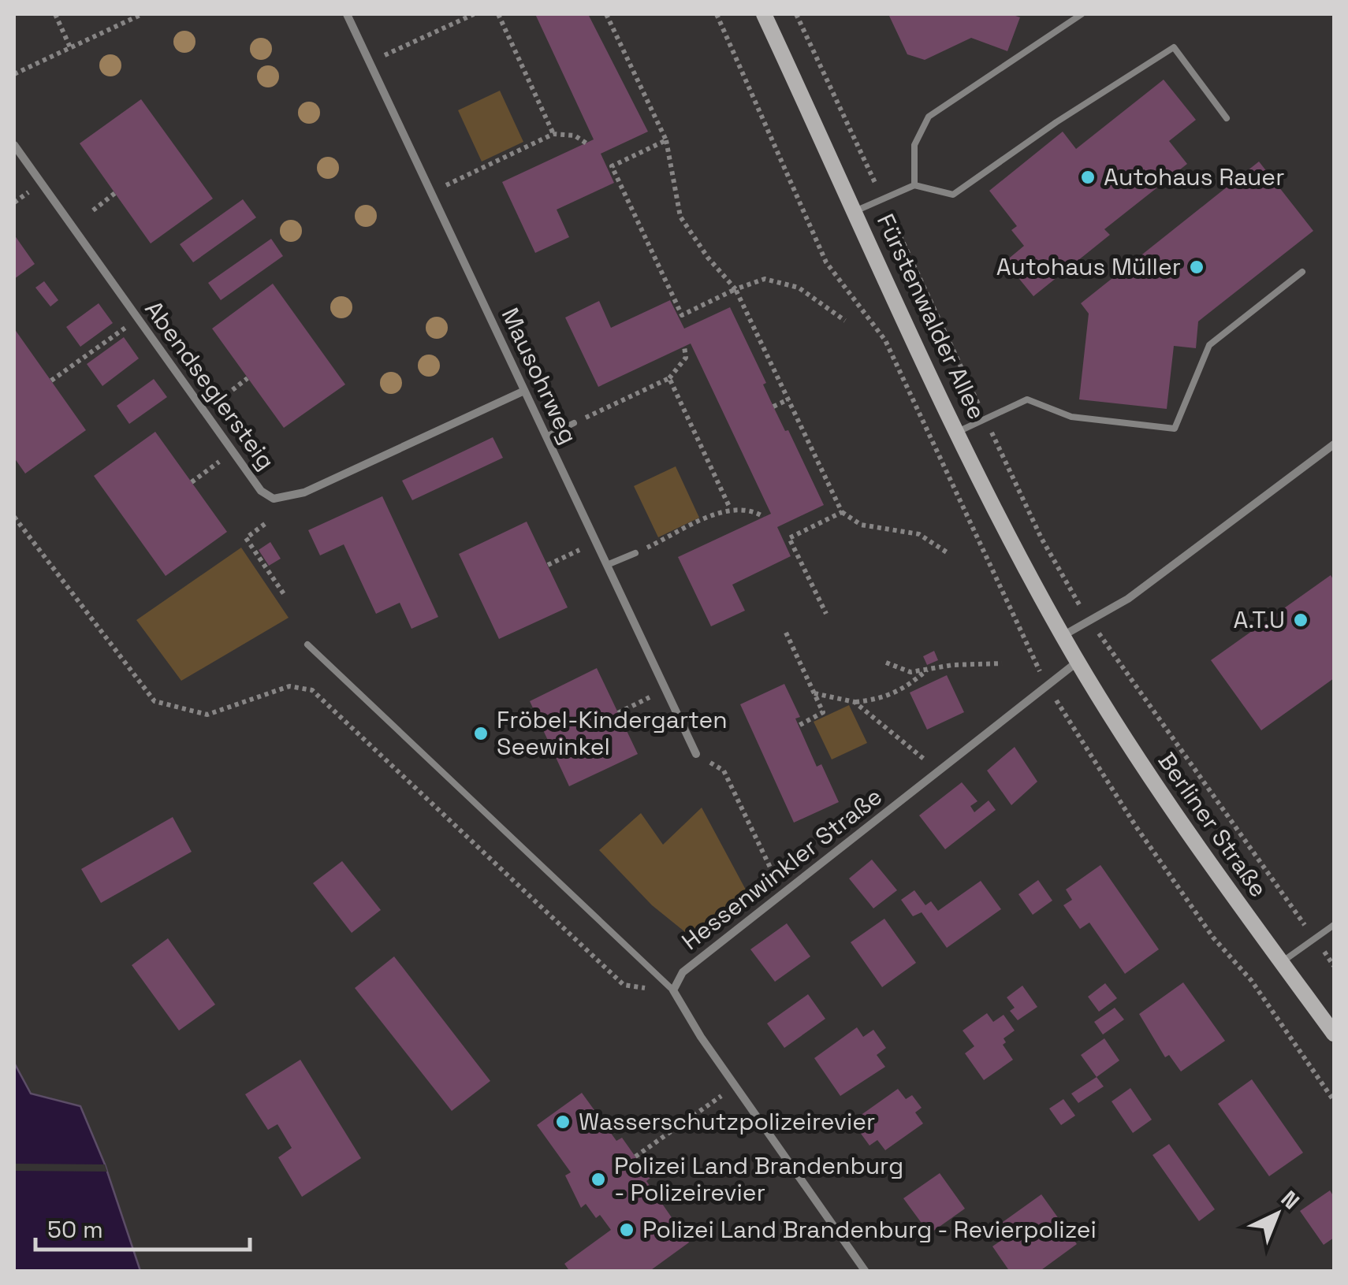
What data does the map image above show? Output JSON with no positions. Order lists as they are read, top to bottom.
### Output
{
  "streets": {
    "main road": ["Fürstenwalder Allee", "Berliner Straße"],
    "street": ["Mausohrweg", "Abendseglersteig", "Hessenwinkler Straße"]
  },
  "crossings": [
    ["Fürstenwalder Allee", "Berliner Straße"],
    ["Mausohrweg", "Abendseglersteig"],
    ["Berliner Straße", "Hessenwinkler Straße"]
  ],
  "places": [
    "Autohaus Rauer",
    "Autohaus Müller",
    "A.T.U",
    "Fröbel-Kindergarten Seewinkel",
    "Wasserschutzpolizeirevier",
    "Polizei Land Brandenburg - Polizeirevier",
    "Polizei Land Brandenburg - Revierpolizei"
  ],
  "scale_bar": "50 m",
  "north": "top right"
}
